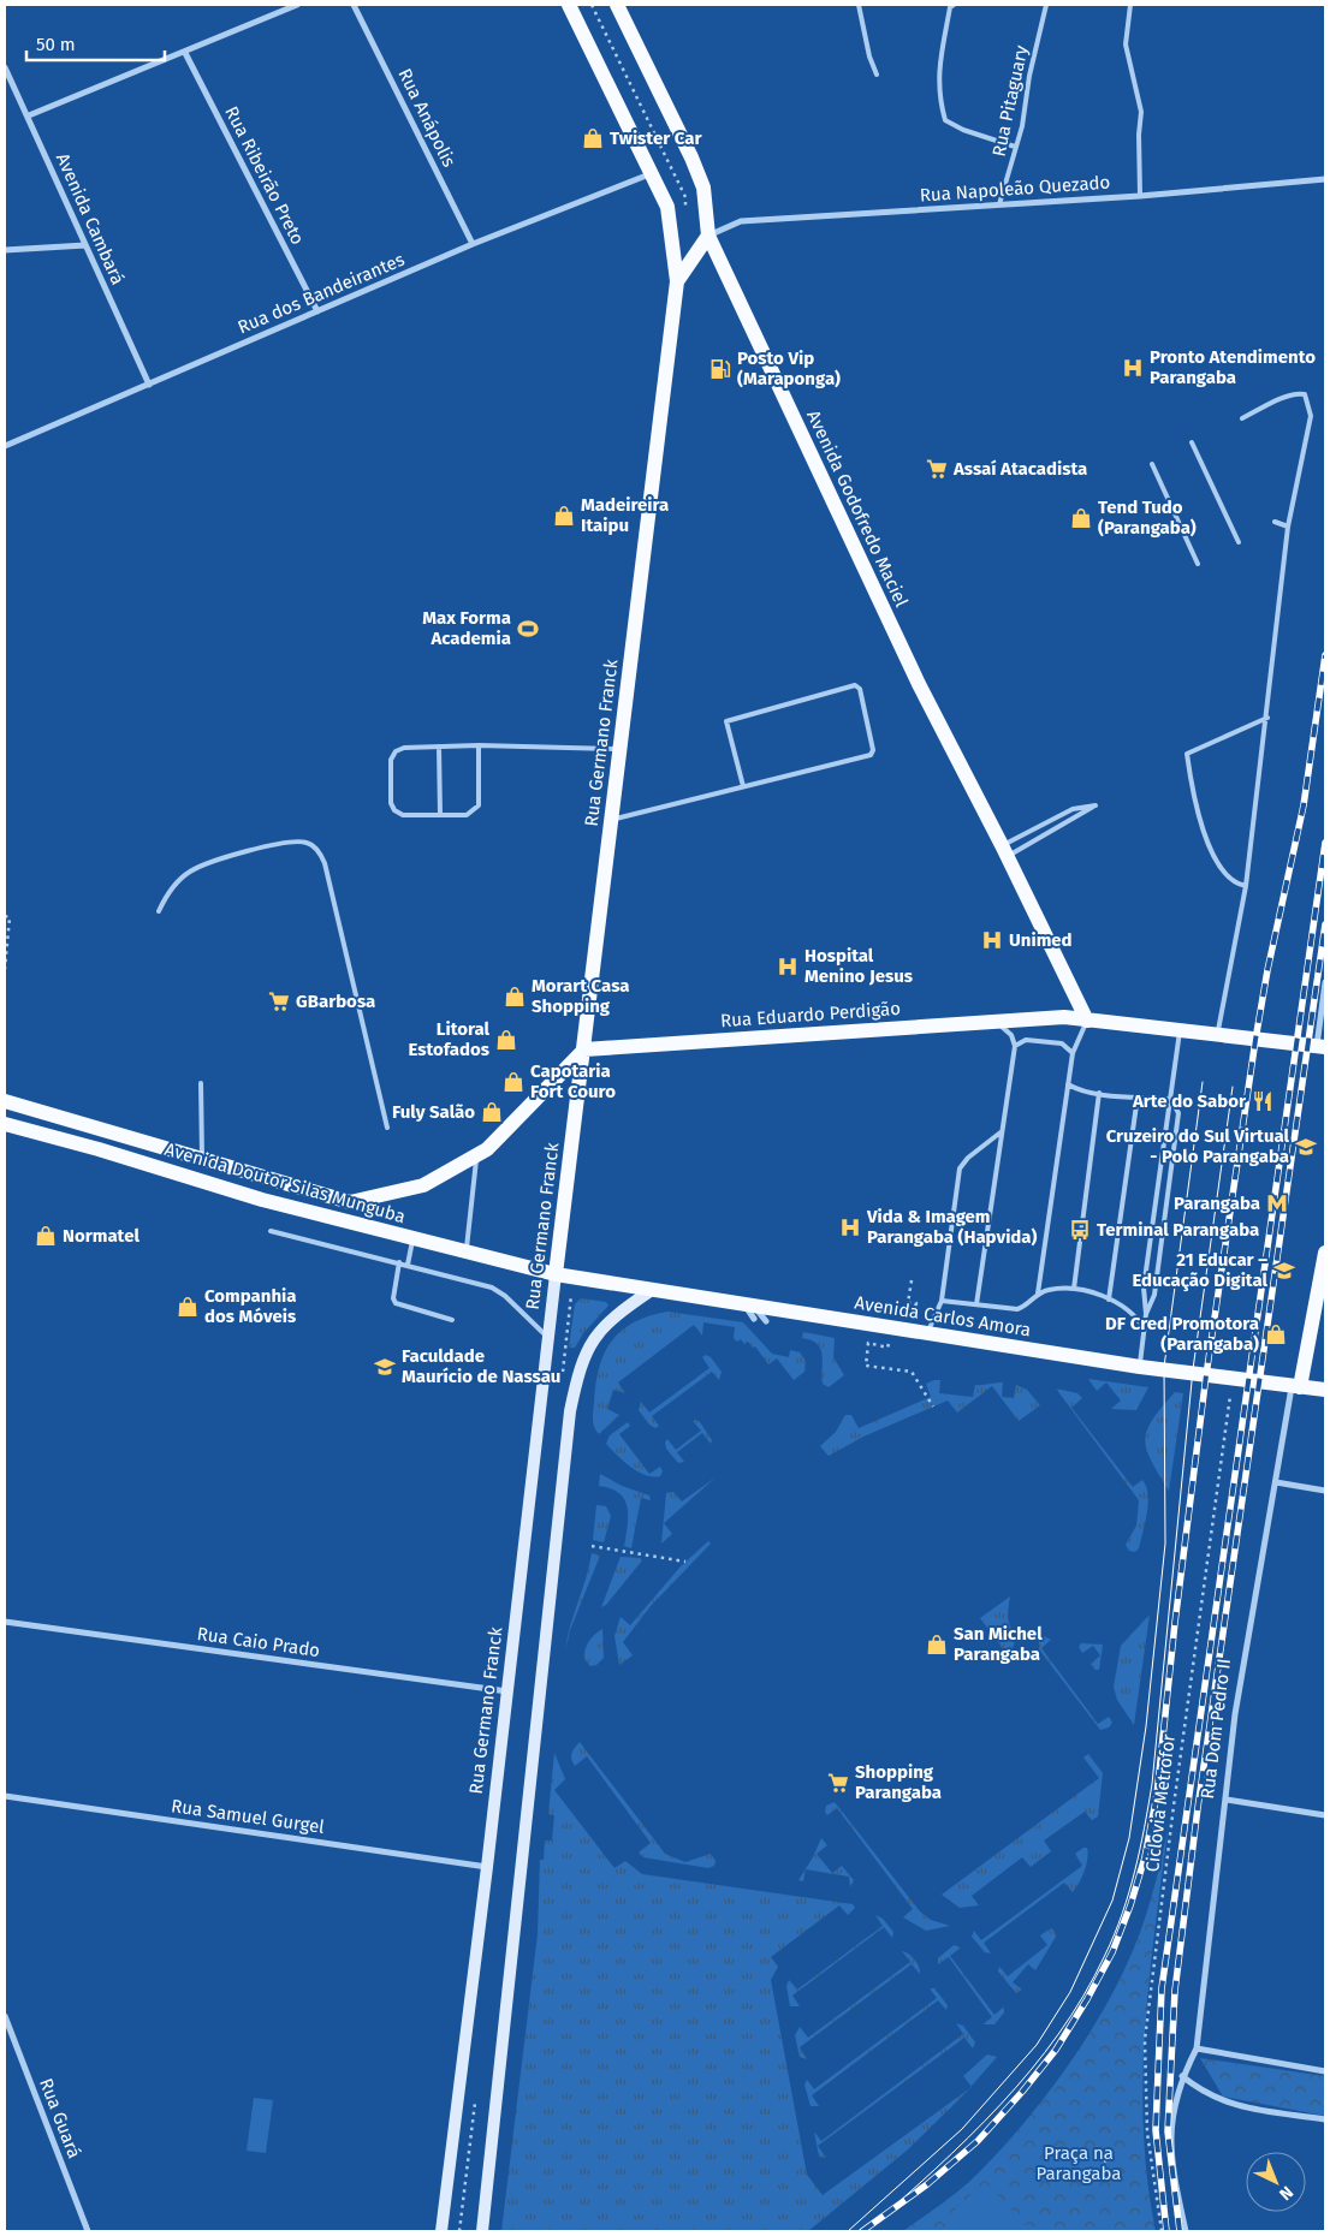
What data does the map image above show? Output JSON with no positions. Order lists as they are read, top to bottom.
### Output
{
  "streets": {
    "main road": [
      "Avenida Godofredo Maciel",
      "Rua Germano Franck",
      "Rua Eduardo Perdigão",
      "Avenida Doutor Silas Munguba",
      "Avenida Carlos Amora",
      "Rua Dom Pedro II"
    ],
    "street": [
      "Rua Anápolis",
      "Rua Ribeirão Preto",
      "Rua Napoleão Quezado",
      "Avenida Cambará",
      "Rua dos Bandeirantes",
      "Rua Caio Prado",
      "Rua Samuel Gurgel",
      "Rua Guará"
    ],
    "lane": ["Rua Pitaguary"],
    "path": ["Ciclovia Metrofor"]
  },
  "crossings": [
    ["Rua Pitaguary", "Rua Napoleão Quezado"],
    ["Rua Anápolis", "Rua dos Bandeirantes"],
    ["Rua Ribeirão Preto", "Rua dos Bandeirantes"],
    ["Rua Napoleão Quezado", "Avenida Godofredo Maciel"],
    ["Rua Napoleão Quezado", "Rua Germano Franck"],
    ["Avenida Cambará", "Rua dos Bandeirantes"],
    ["Avenida Godofredo Maciel", "Rua Germano Franck"],
    ["Avenida Godofredo Maciel", "Rua Eduardo Perdigão"],
    ["Rua Germano Franck", "Rua Eduardo Perdigão"],
    ["Rua Germano Franck", "Avenida Doutor Silas Munguba"],
    ["Rua Germano Franck", "Avenida Carlos Amora"],
    ["Rua Germano Franck", "Rua Caio Prado"],
    ["Rua Germano Franck", "Rua Samuel Gurgel"],
    ["Avenida Doutor Silas Munguba", "Avenida Carlos Amora"],
    ["Avenida Carlos Amora", "Rua Dom Pedro II"],
    ["Avenida Carlos Amora", "Ciclovia Metrofor"]
  ],
  "parks": ["Praça na Parangaba"],
  "places": {
    "shop": [
      "Twister Car",
      "Madeireira Itaipu",
      "Tend Tudo (Parangaba)",
      "Morart Casa Shopping",
      "Litoral Estofados",
      "Capotaria Fort Couro",
      "Fuly Salão",
      "Normatel",
      "Companhia dos Móveis",
      "DF Cred Promotora (Parangaba)",
      "San Michel Parangaba"
    ],
    "hospital": [
      "Pronto Atendimento Parangaba",
      "Unimed",
      "Hospital Menino Jesus",
      "Vida & Imagem Parangaba (Hapvida)"
    ],
    "fuel station": ["Posto Vip (Maraponga)"],
    "supermarket": ["Assaí Atacadista", "GBarbosa", "Shopping Parangaba"],
    "sports": ["Max Forma Academia"],
    "restaurant": ["Arte do Sabor"],
    "school or university": ["Cruzeiro do Sul Virtual - Polo Parangaba", "21 Educar – Educação Digital", "Faculdade Maurício de Nassau"],
    "metro station": ["Parangaba"],
    "bus stop": ["Terminal Parangaba"]
  },
  "scale_bar": "50 m",
  "north": "bottom right"
}
